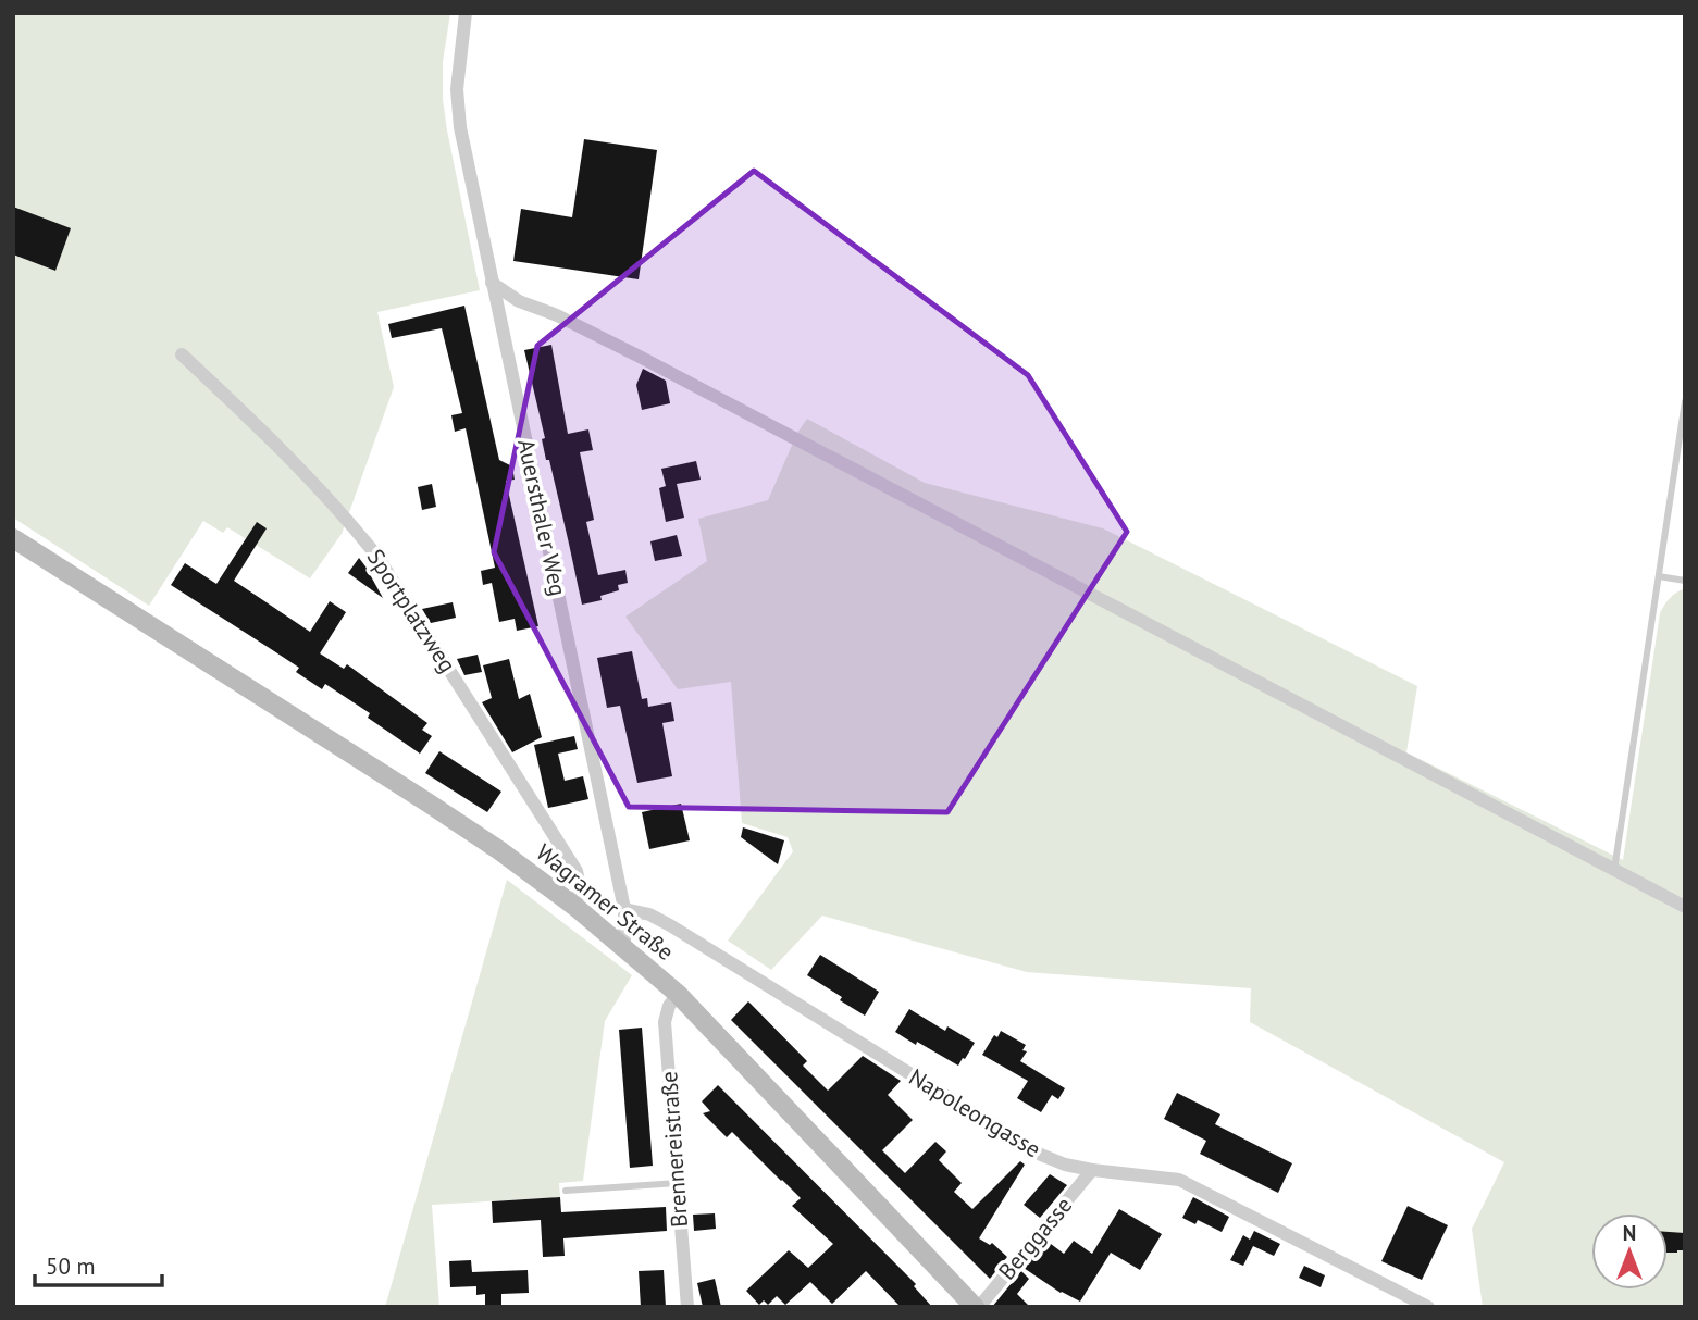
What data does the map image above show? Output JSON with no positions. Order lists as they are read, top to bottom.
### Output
{
  "streets": {
    "main road": ["Wagramer Straße"],
    "street": [
      "Auersthaler Weg",
      "Sportplatzweg",
      "Napoleongasse",
      "Brennereistraße",
      "Berggasse"
    ]
  },
  "crossings": [
    ["Auersthaler Weg", "Wagramer Straße"],
    ["Auersthaler Weg", "Napoleongasse"],
    ["Sportplatzweg", "Wagramer Straße"],
    ["Wagramer Straße", "Brennereistraße"],
    ["Wagramer Straße", "Berggasse"],
    ["Napoleongasse", "Berggasse"]
  ],
  "scale_bar": "50 m",
  "north": "top"
}
